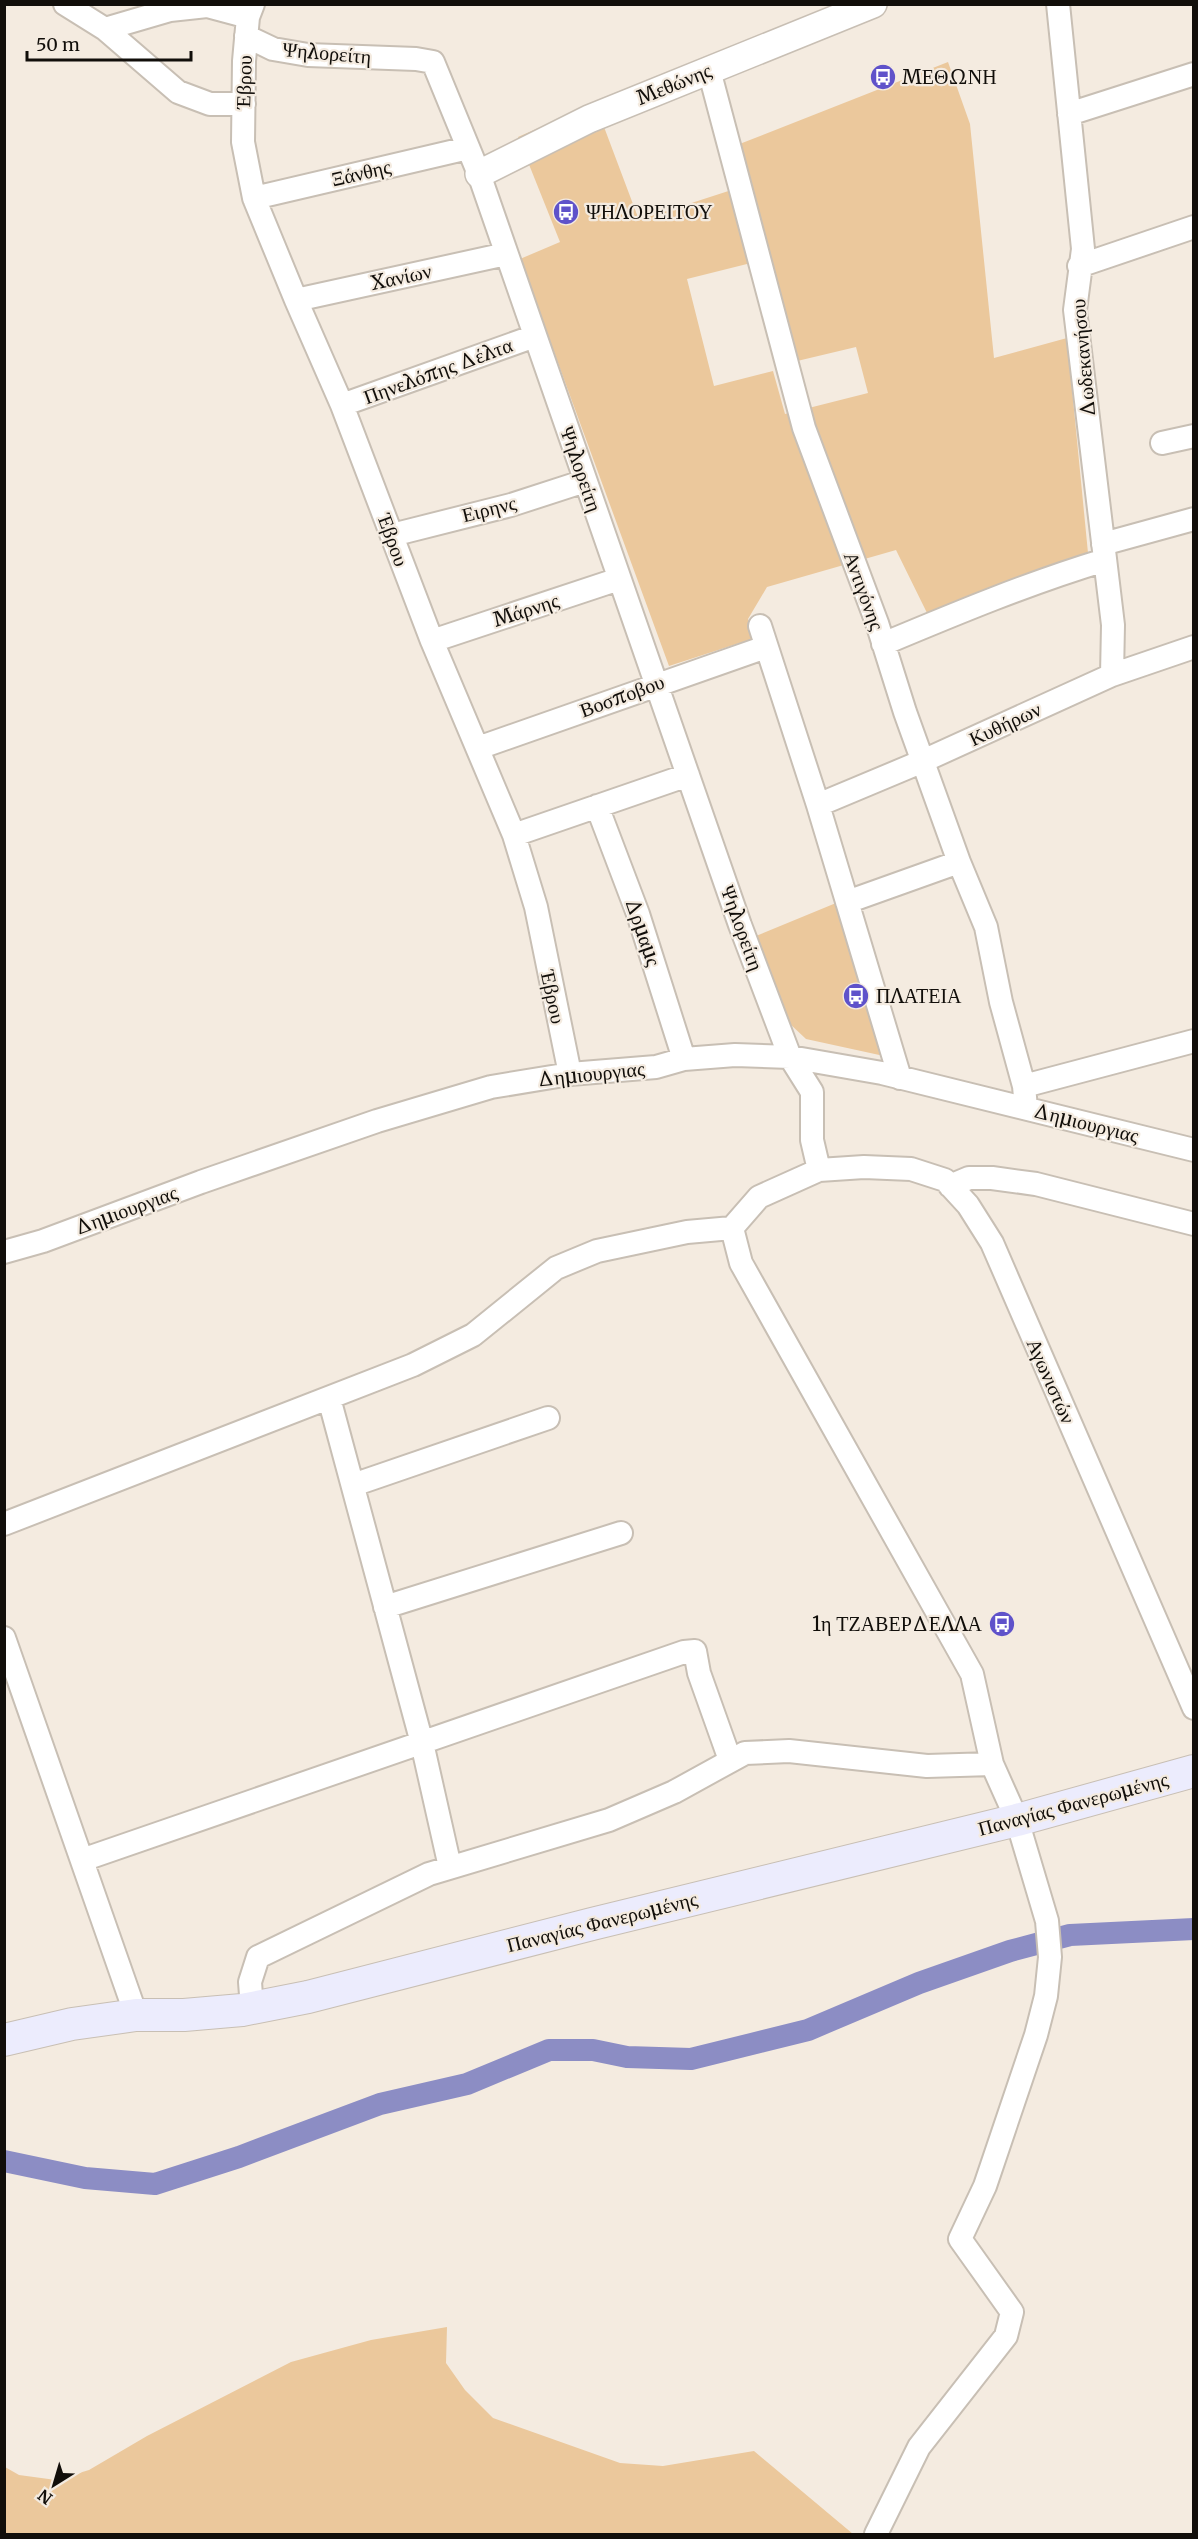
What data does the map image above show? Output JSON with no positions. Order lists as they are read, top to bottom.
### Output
{
  "streets": {
    "main road": ["Παναγίας Φανερωμένης"],
    "street": [
      "Ψηλορείτη",
      "Έβρου",
      "Μεθώνης",
      "Ξάνθης",
      "Χανίων",
      "Δωδεκανήσου",
      "Πηνελόπης Δέλτα",
      "Ειρηνς",
      "Αντιγόνης",
      "Μάρνης",
      "Βοσποβου",
      "Κυθήρων",
      "Δρμαμς",
      "Δημιουργιας",
      "Αγωνιστών"
    ]
  },
  "crossings": [
    ["Ψηλορείτη", "Έβρου"],
    ["Ψηλορείτη", "Μεθώνης"],
    ["Ψηλορείτη", "Ξάνθης"],
    ["Ψηλορείτη", "Χανίων"],
    ["Ψηλορείτη", "Πηνελόπης Δέλτα"],
    ["Ψηλορείτη", "Ειρηνς"],
    ["Ψηλορείτη", "Μάρνης"],
    ["Ψηλορείτη", "Βοσποβου"],
    ["Ψηλορείτη", "Δημιουργιας"],
    ["Ψηλορείτη", "Αγωνιστών"],
    ["Έβρου", "Ξάνθης"],
    ["Έβρου", "Χανίων"],
    ["Έβρου", "Πηνελόπης Δέλτα"],
    ["Έβρου", "Ειρηνς"],
    ["Έβρου", "Μάρνης"],
    ["Έβρου", "Βοσποβου"],
    ["Έβρου", "Δημιουργιας"],
    ["Μεθώνης", "Αντιγόνης"],
    ["Δωδεκανήσου", "Κυθήρων"],
    ["Αντιγόνης", "Κυθήρων"],
    ["Αντιγόνης", "Δημιουργιας"],
    ["Βοσποβου", "Κυθήρων"],
    ["Δρμαμς", "Δημιουργιας"]
  ],
  "places": {
    "bus stop": [
      "ΜΕΘΩΝΗ",
      "ΨΗΛΟΡΕΙΤΟΥ",
      "ΠΛΑΤΕΙΑ",
      "1η ΤΖΑΒΕΡΔΕΛΛΑ"
    ]
  },
  "scale_bar": "50 m",
  "north": "bottom left"
}
